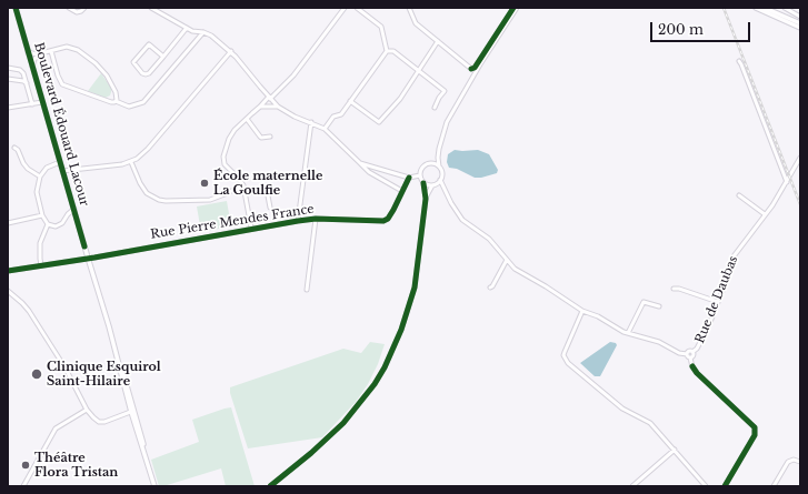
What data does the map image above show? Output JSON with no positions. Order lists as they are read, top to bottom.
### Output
{
  "streets": {
    "main road": ["Boulevard Édouard Lacour"],
    "street": ["Rue Pierre Mendes France", "Rue de Daubas"]
  },
  "crossings": [
    ["Boulevard Édouard Lacour", "Rue Pierre Mendes France"]
  ],
  "places": ["École maternelle La Goulfie", "Clinique Esquirol Saint-Hilaire", "Théâtre Flora Tristan"],
  "scale_bar": "200 m"
}
